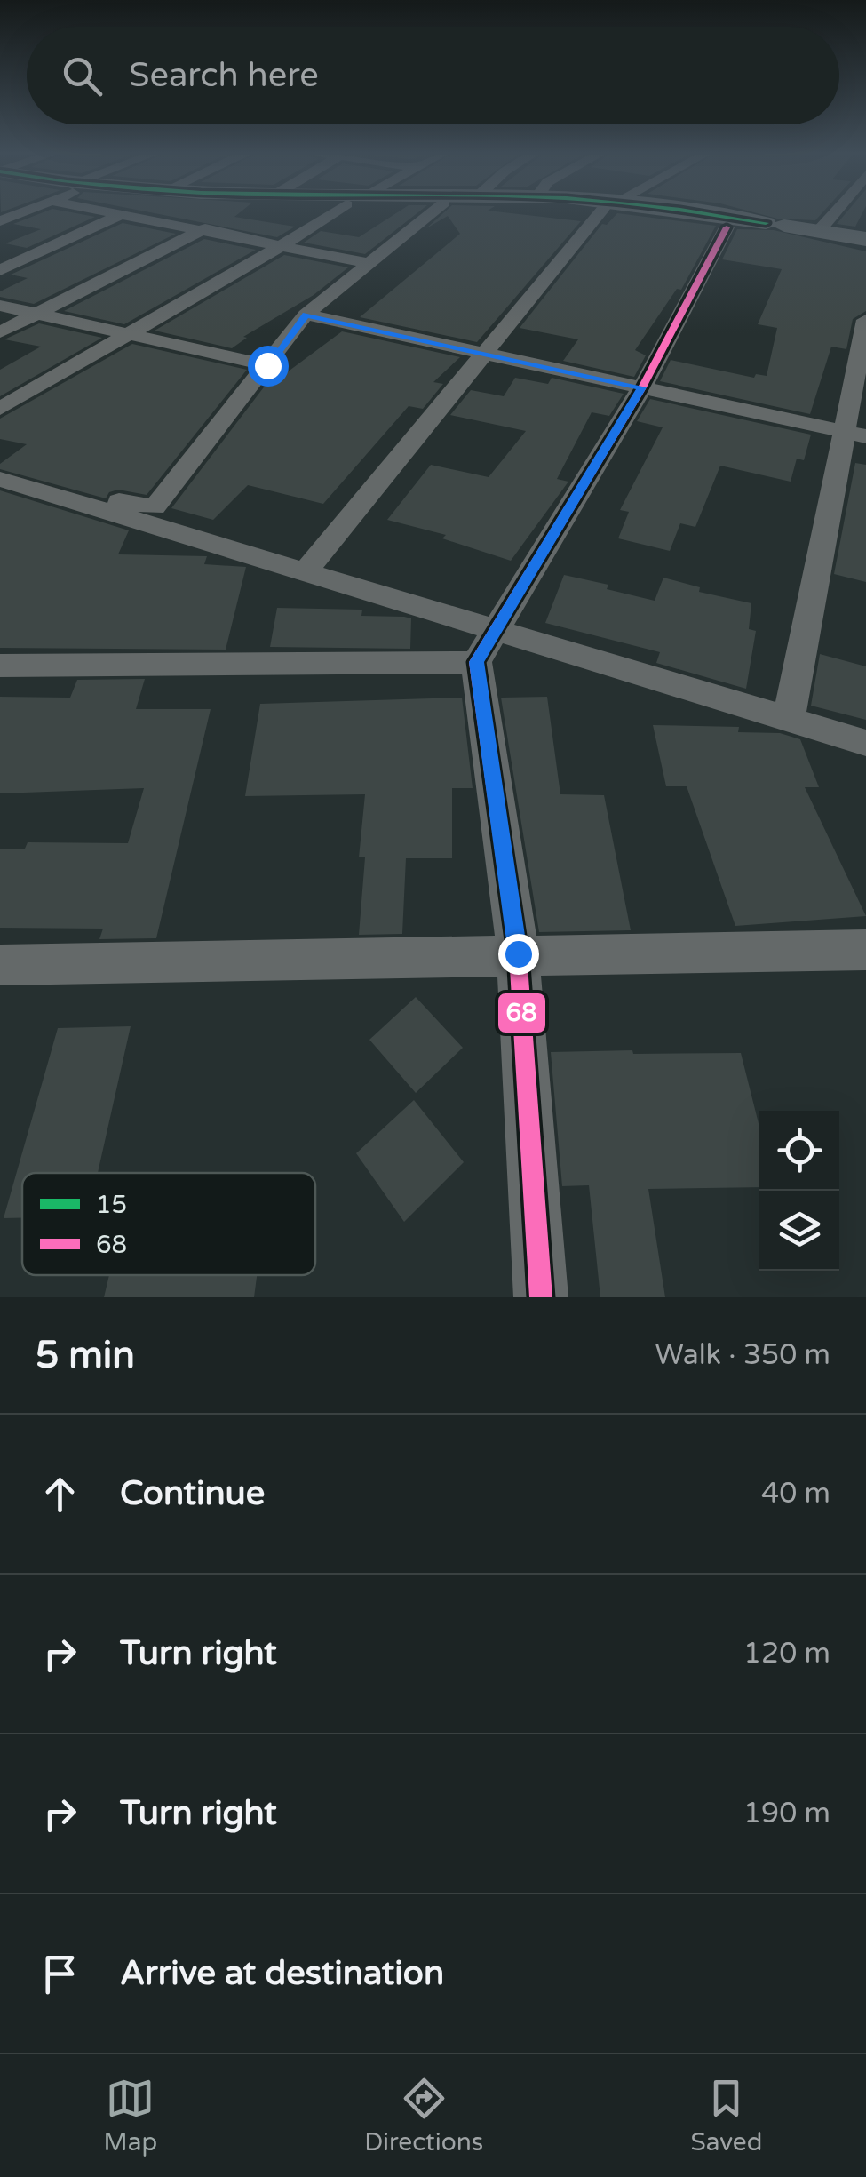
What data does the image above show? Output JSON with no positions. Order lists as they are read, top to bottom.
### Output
{
  "lines": ["transit line 15", "transit line 68"],
  "legend": ["15", "68"],
  "page": {
    "search": "Search here",
    "heading": ["5 min", "Walk · 350 m"],
    "list": [
      ["Continue", "40 m"],
      ["Turn right", "120 m"],
      ["Turn right", "190 m"],
      "Arrive at destination"
    ],
    "nav": ["Map", "Directions", "Saved"]
  }
}
